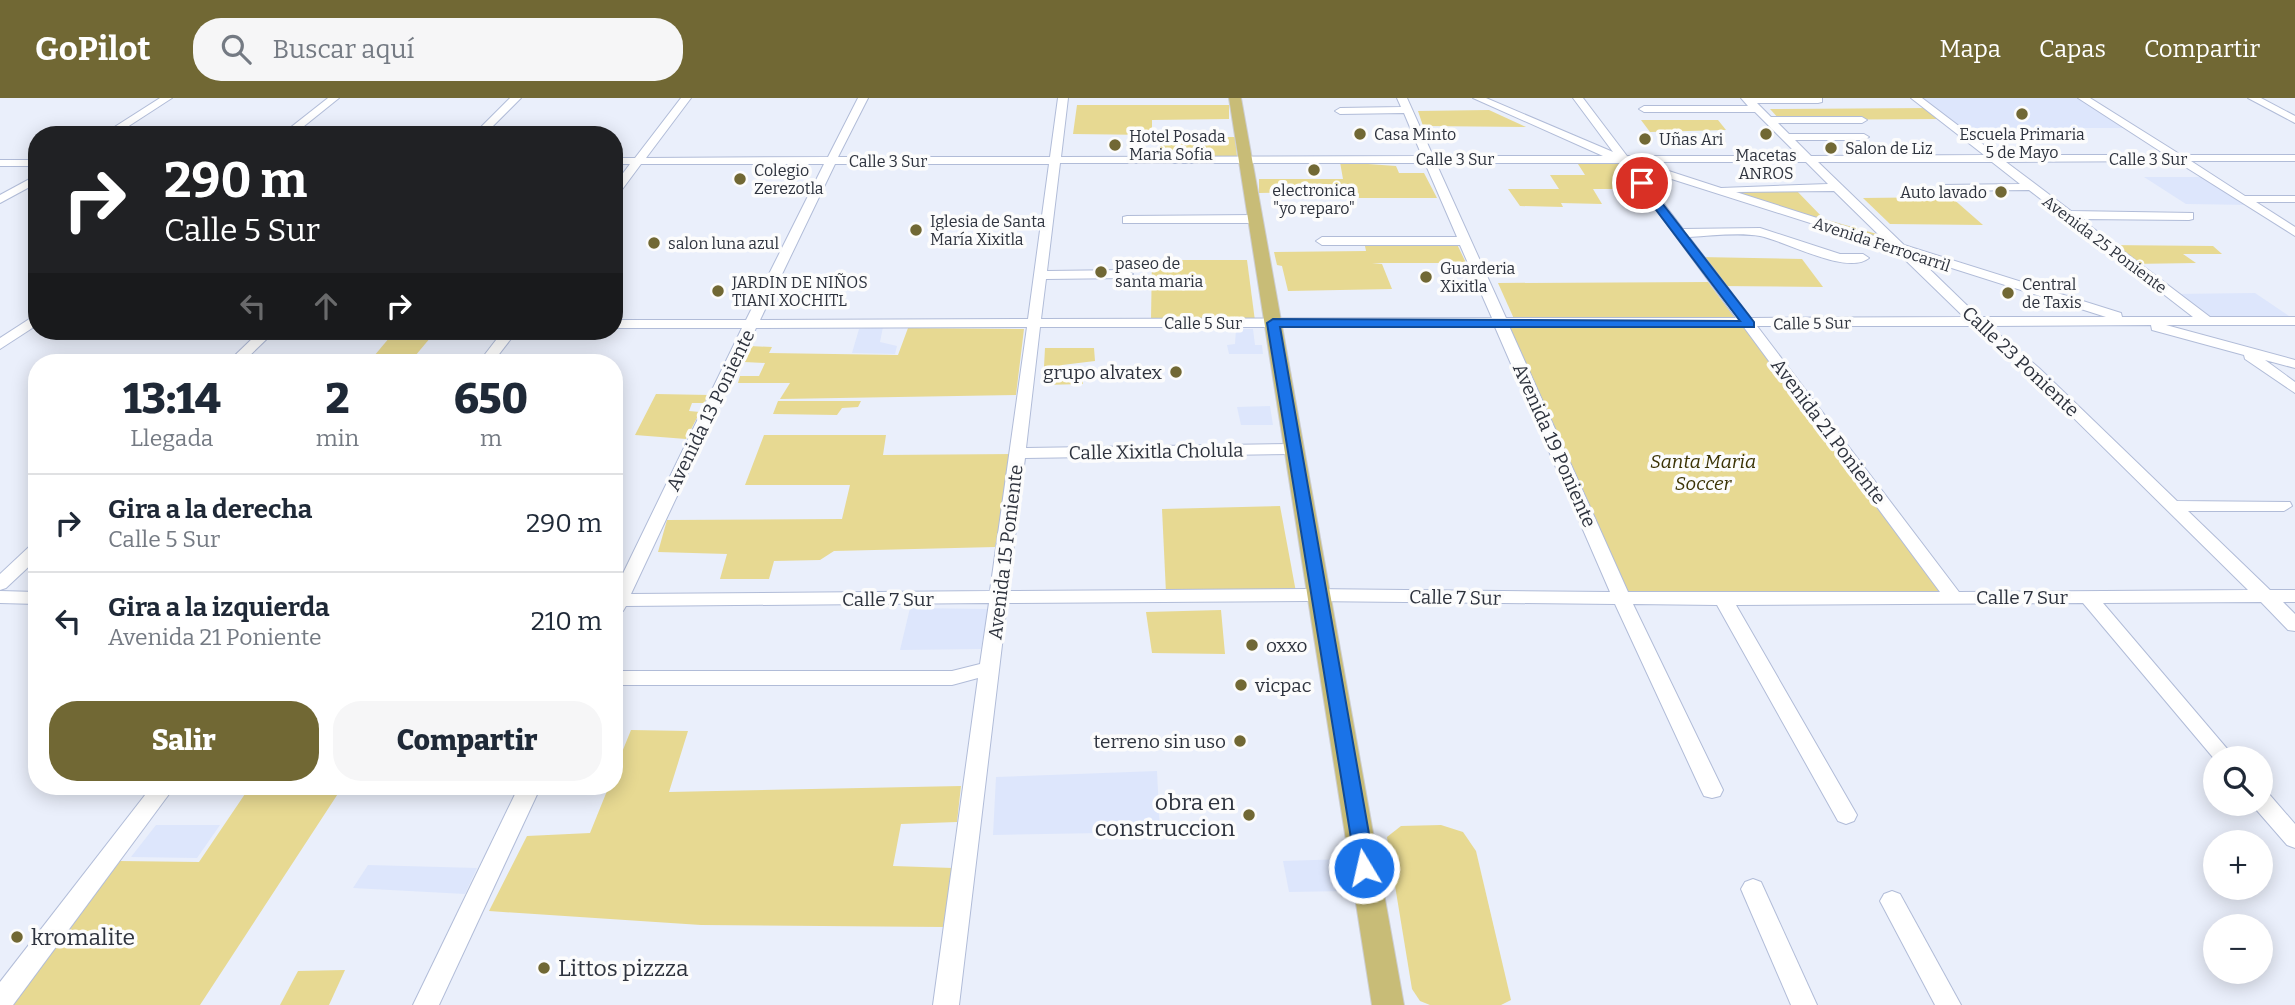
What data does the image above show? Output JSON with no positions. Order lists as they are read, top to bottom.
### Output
{
  "streets": {
    "street": [
      "Calle 3 Sur",
      "Avenida Ferrocarril",
      "Avenida 25 Poniente",
      "Calle 5 Sur",
      "Calle 23 Poniente",
      "Avenida 13 Poniente",
      "Avenida 21 Poniente",
      "Avenida 19 Poniente",
      "Calle Xixitla Cholula",
      "Avenida 15 Poniente",
      "Calle 7 Sur"
    ]
  },
  "crossings": [
    ["Calle 3 Sur", "Avenida Ferrocarril"],
    ["Calle 3 Sur", "Avenida 25 Poniente"],
    ["Calle 3 Sur", "Calle 23 Poniente"],
    ["Calle 3 Sur", "Avenida 13 Poniente"],
    ["Calle 3 Sur", "Avenida 21 Poniente"],
    ["Calle 3 Sur", "Avenida 19 Poniente"],
    ["Calle 3 Sur", "Avenida 15 Poniente"],
    ["Avenida Ferrocarril", "Avenida 25 Poniente"],
    ["Avenida Ferrocarril", "Calle 5 Sur"],
    ["Avenida Ferrocarril", "Calle 23 Poniente"],
    ["Avenida Ferrocarril", "Avenida 21 Poniente"],
    ["Avenida 25 Poniente", "Calle 5 Sur"],
    ["Calle 5 Sur", "Calle 23 Poniente"],
    ["Calle 5 Sur", "Avenida 13 Poniente"],
    ["Calle 5 Sur", "Avenida 21 Poniente"],
    ["Calle 5 Sur", "Avenida 19 Poniente"],
    ["Calle 5 Sur", "Avenida 15 Poniente"],
    ["Calle 23 Poniente", "Calle 7 Sur"],
    ["Avenida 21 Poniente", "Calle 7 Sur"],
    ["Avenida 19 Poniente", "Calle 7 Sur"],
    ["Calle Xixitla Cholula", "Avenida 15 Poniente"],
    ["Avenida 15 Poniente", "Calle 7 Sur"]
  ],
  "parks": ["Santa Maria Soccer"],
  "places": [
    "Escuela Primaria 5 de Mayo",
    "Casa Minto",
    "Macetas ANROS",
    "Uñas Ari",
    "Hotel Posada Maria Sofia",
    "Salon de Liz",
    "electronica \"yo reparo\"",
    "Colegio Zerezotla",
    "Auto lavado",
    "Iglesia de Santa María Xixitla",
    "salon luna azul",
    "paseo de santa maria",
    "Guarderia Xixitla",
    "JARDIN DE NIÑOS TIANI XOCHITL",
    "Central de Taxis",
    "grupo alvatex",
    "oxxo",
    "vicpac",
    "terreno sin uso",
    "obra en construccion",
    "kromalite",
    "Littos pizzza"
  ],
  "page": {
    "header": "GoPilot",
    "search": "Buscar aquí",
    "nav": ["Mapa", "Capas", "Compartir"],
    "turn": ["290 m", "Calle 5 Sur"],
    "eta": [
      "13:14",
      "Llegada",
      "2",
      "min",
      "650",
      "m"
    ],
    "list": [
      {
        "name": "Gira a la derecha",
        "note": "Calle 5 Sur",
        "value": "290 m"
      },
      {
        "name": "Gira a la izquierda",
        "note": "Avenida 21 Poniente",
        "value": "210 m"
      }
    ],
    "buttons": ["Salir", "Compartir"],
    "map_buttons": ["+", "−"]
  }
}
